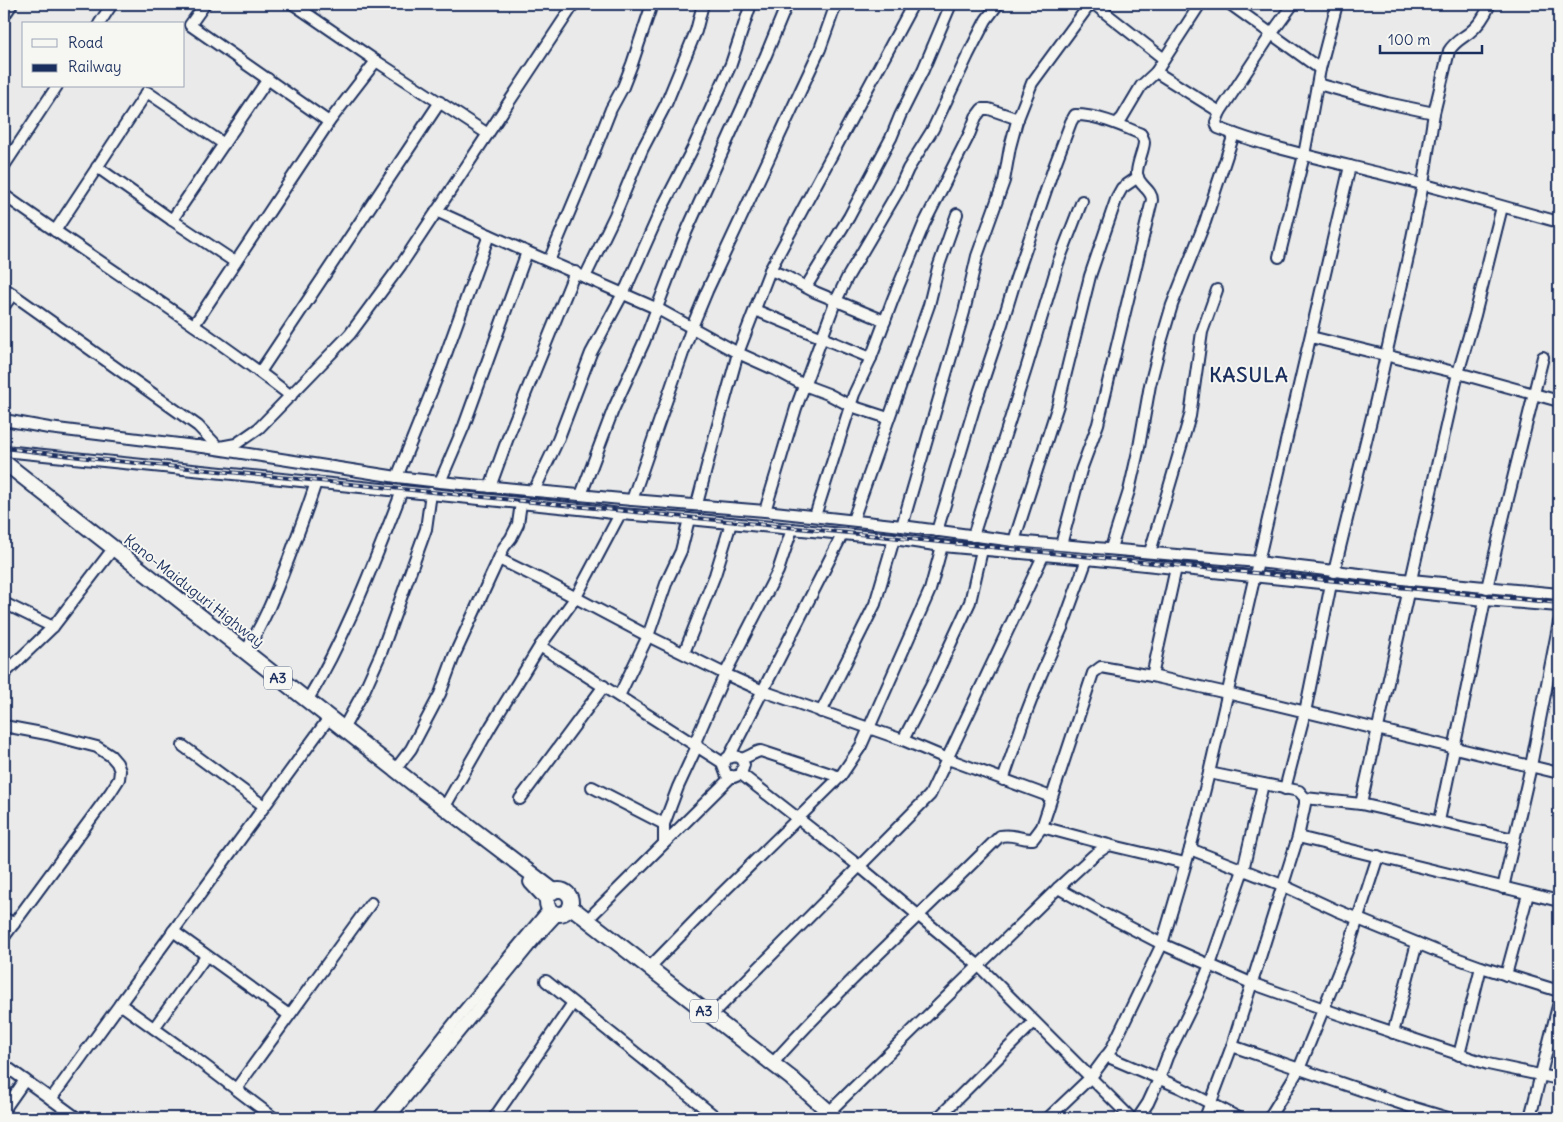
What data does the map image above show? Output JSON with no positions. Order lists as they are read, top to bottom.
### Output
{
  "streets": {
    "highway": ["Kano-Maiduguri Highway", "A3"]
  },
  "districts": ["KASULA"],
  "legend": ["Road", "Railway"],
  "scale_bar": "100 m"
}
